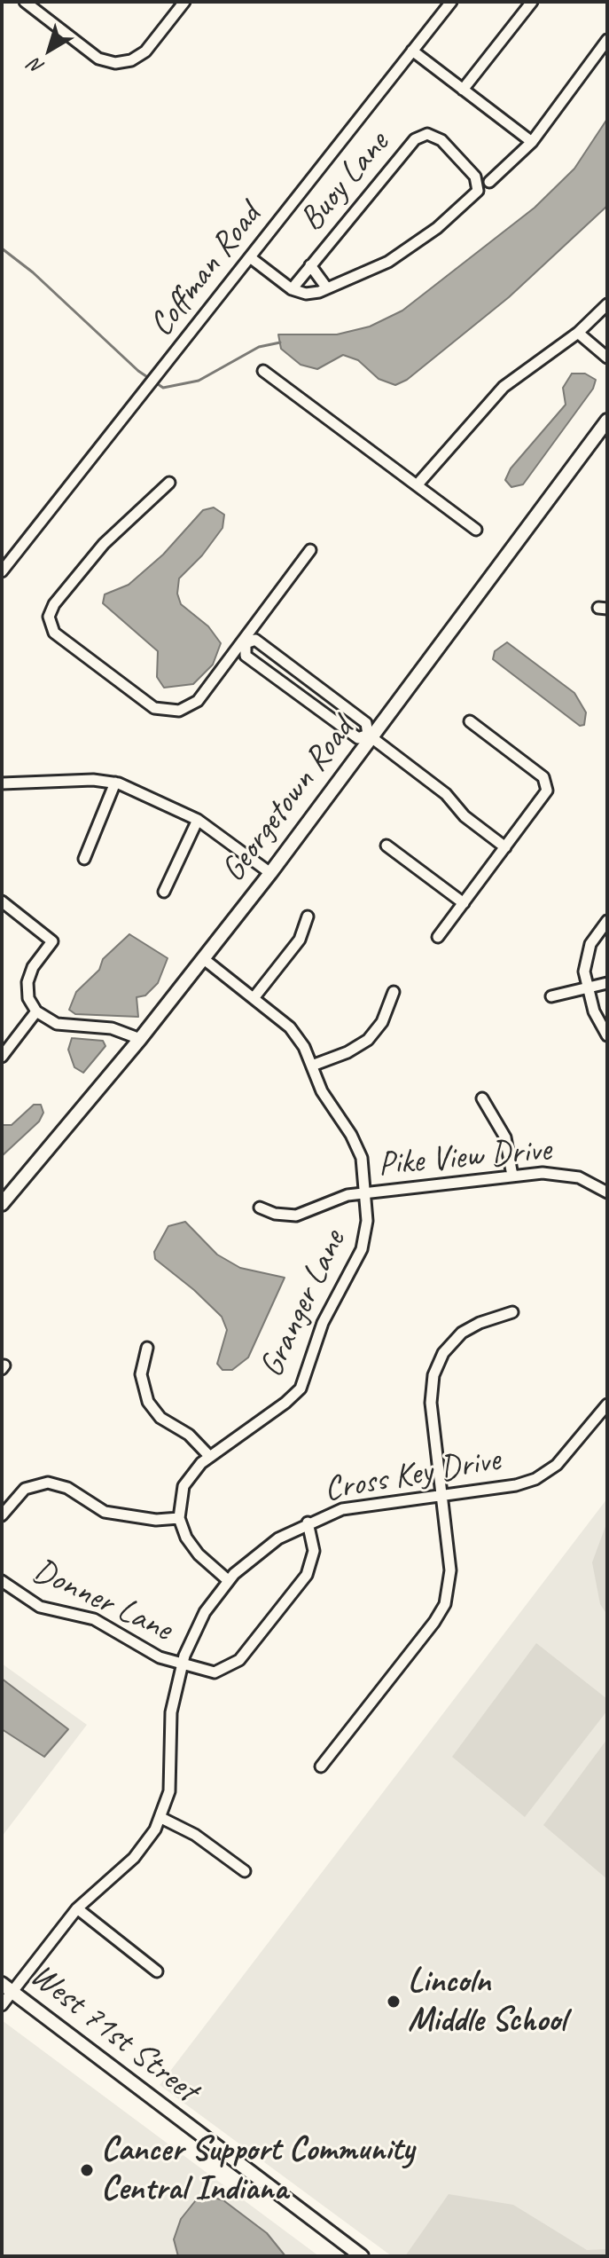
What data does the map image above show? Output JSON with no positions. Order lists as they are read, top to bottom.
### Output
{
  "streets": {
    "main road": ["Georgetown Road", "West 71st Street"],
    "street": [
      "Buoy Lane",
      "Coffman Road",
      "Pike View Drive",
      "Granger Lane",
      "Cross Key Drive",
      "Donner Lane"
    ]
  },
  "crossings": [
    ["Georgetown Road", "Pike View Drive"],
    ["Pike View Drive", "Granger Lane"],
    ["Cross Key Drive", "Donner Lane"],
    ["Cross Key Drive", "West 71st Street"]
  ],
  "places": ["Lincoln Middle School", "Cancer Support Community Central Indiana"],
  "north": "bottom left"
}
